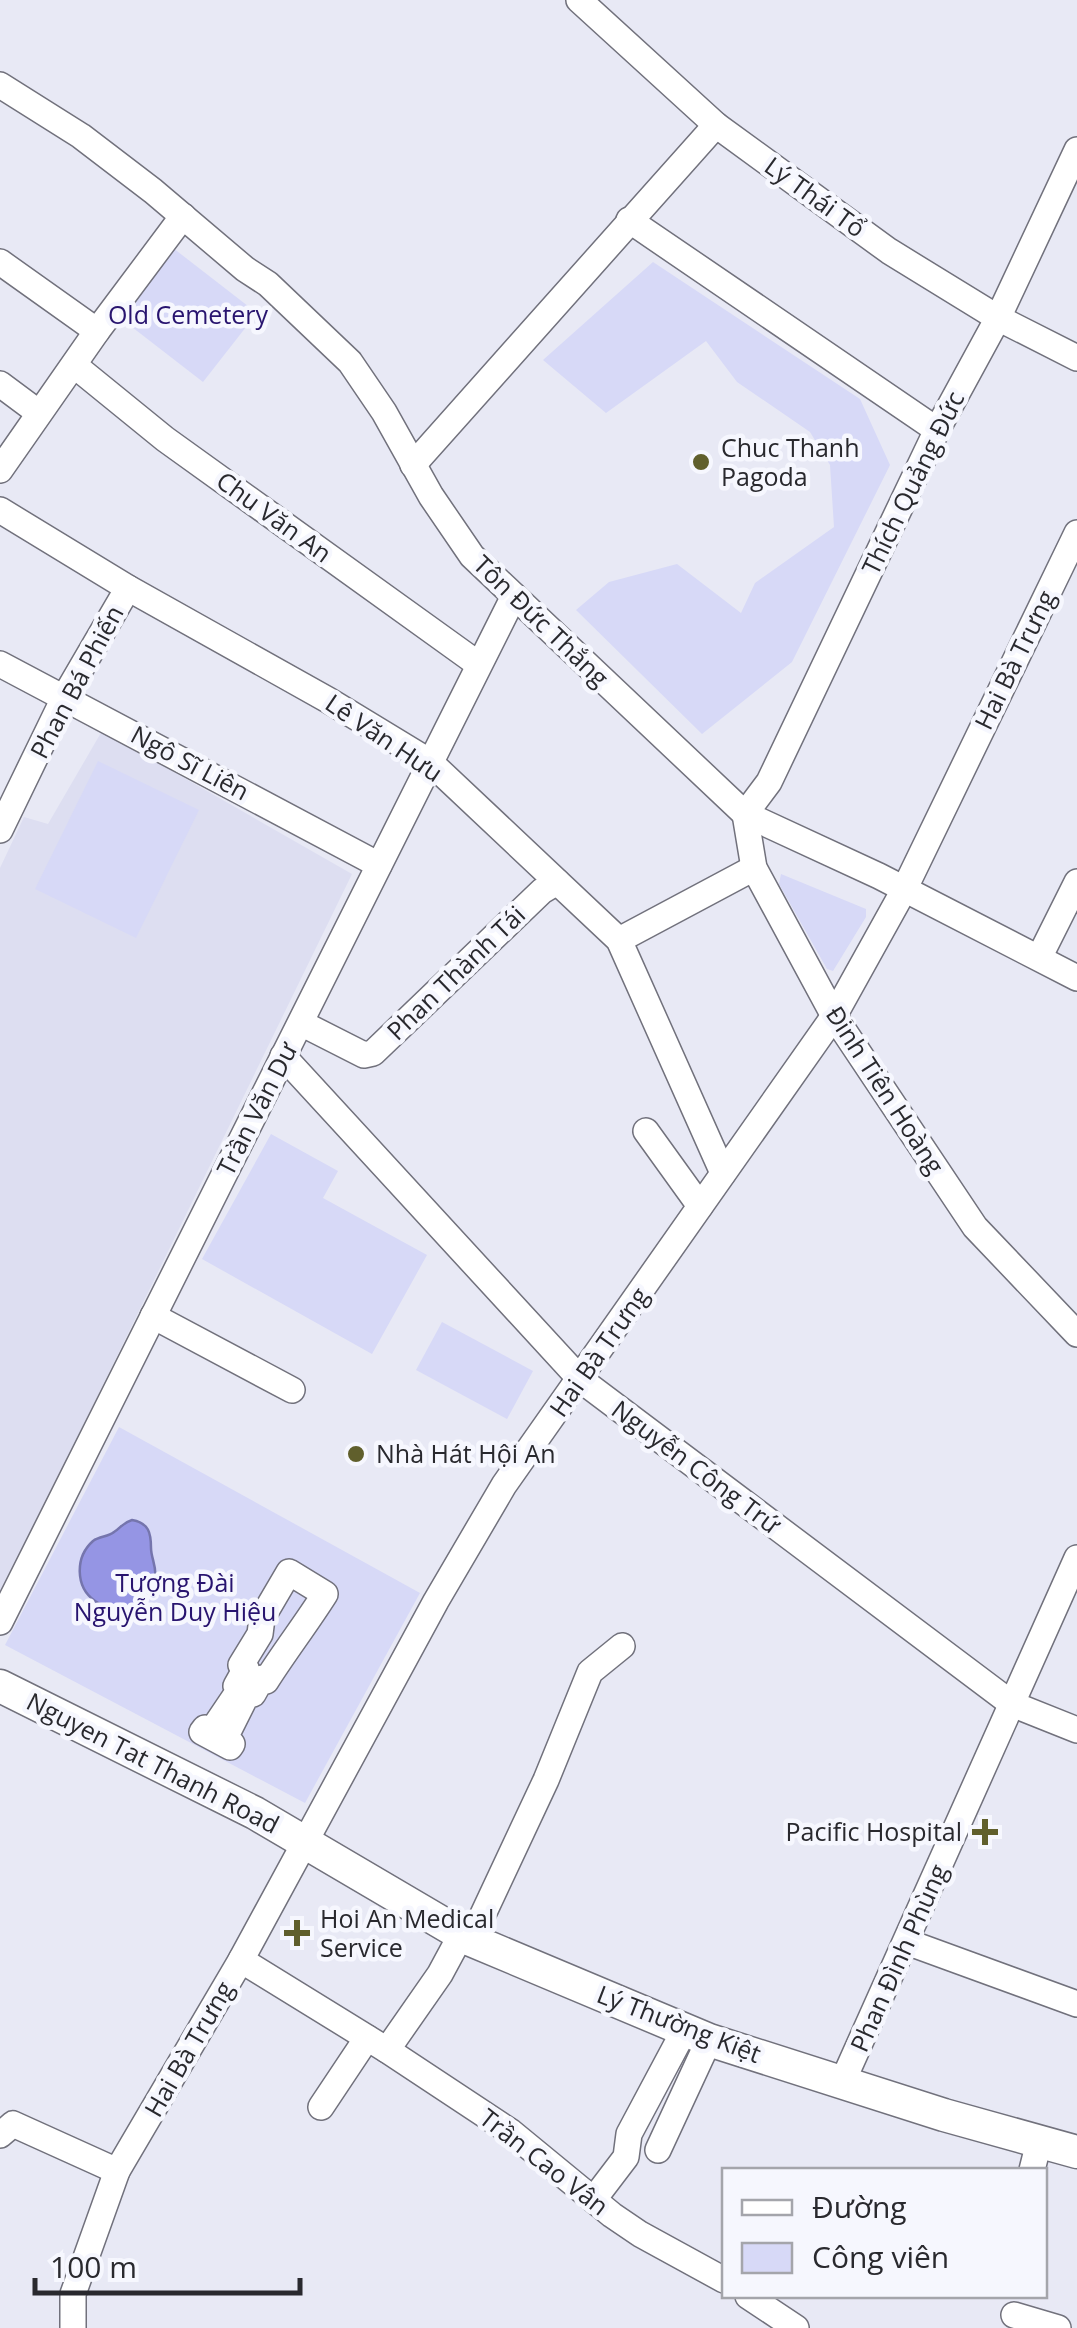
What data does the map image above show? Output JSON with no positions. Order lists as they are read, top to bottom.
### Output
{
  "streets": {
    "main road": ["Nguyen Tat Thanh Road", "Lý Thường Kiệt"],
    "street": [
      "Lý Thái Tổ",
      "Thích Quảng Đức",
      "Chu Văn An",
      "Tôn Đức Thắng",
      "Hai Bà Trưng",
      "Phan Bá Phiến",
      "Lê Văn Hưu",
      "Ngô Sĩ Liên",
      "Phan Thành Tái",
      "Đinh Tiên Hoàng",
      "Trần Văn Dư",
      "Nguyễn Công Trứ",
      "Phan Đình Phùng",
      "Trần Cao Vân"
    ]
  },
  "crossings": [
    ["Lý Thái Tổ", "Thích Quảng Đức"],
    ["Thích Quảng Đức", "Tôn Đức Thắng"],
    ["Thích Quảng Đức", "Đinh Tiên Hoàng"],
    ["Chu Văn An", "Trần Văn Dư"],
    ["Tôn Đức Thắng", "Hai Bà Trưng"],
    ["Tôn Đức Thắng", "Đinh Tiên Hoàng"],
    ["Tôn Đức Thắng", "Trần Văn Dư"],
    ["Hai Bà Trưng", "Lê Văn Hưu"],
    ["Hai Bà Trưng", "Đinh Tiên Hoàng"],
    ["Hai Bà Trưng", "Nguyễn Công Trứ"],
    ["Hai Bà Trưng", "Nguyen Tat Thanh Road"],
    ["Hai Bà Trưng", "Lý Thường Kiệt"],
    ["Hai Bà Trưng", "Trần Cao Vân"],
    ["Phan Bá Phiến", "Lê Văn Hưu"],
    ["Phan Bá Phiến", "Ngô Sĩ Liên"],
    ["Lê Văn Hưu", "Phan Thành Tái"],
    ["Lê Văn Hưu", "Trần Văn Dư"],
    ["Ngô Sĩ Liên", "Trần Văn Dư"],
    ["Phan Thành Tái", "Trần Văn Dư"],
    ["Trần Văn Dư", "Nguyễn Công Trứ"],
    ["Nguyễn Công Trứ", "Phan Đình Phùng"],
    ["Nguyen Tat Thanh Road", "Lý Thường Kiệt"],
    ["Phan Đình Phùng", "Lý Thường Kiệt"]
  ],
  "parks": ["Old Cemetery", "Tượng Đài Nguyễn Duy Hiệu"],
  "places": {
    "other": ["Chuc Thanh Pagoda", "Nhà Hát Hội An"],
    "health": ["Pacific Hospital", "Hoi An Medical Service"]
  },
  "legend": ["Đường", "Công viên"],
  "scale_bar": "100 m"
}
